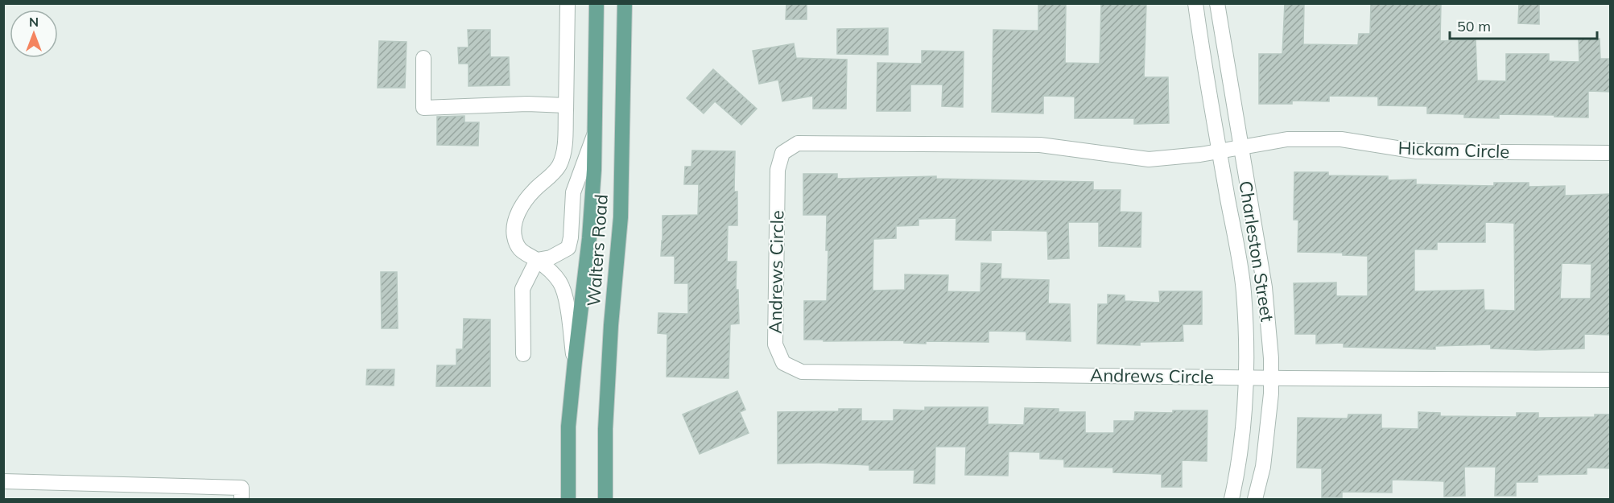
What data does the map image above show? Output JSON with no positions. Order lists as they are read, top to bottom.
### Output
{
  "streets": {
    "main road": ["Walters Road"],
    "street": ["Hickam Circle", "Charleston Street", "Andrews Circle"]
  },
  "crossings": [
    ["Hickam Circle", "Charleston Street"],
    ["Hickam Circle", "Andrews Circle"],
    ["Charleston Street", "Andrews Circle"]
  ],
  "scale_bar": "50 m",
  "north": "top"
}
